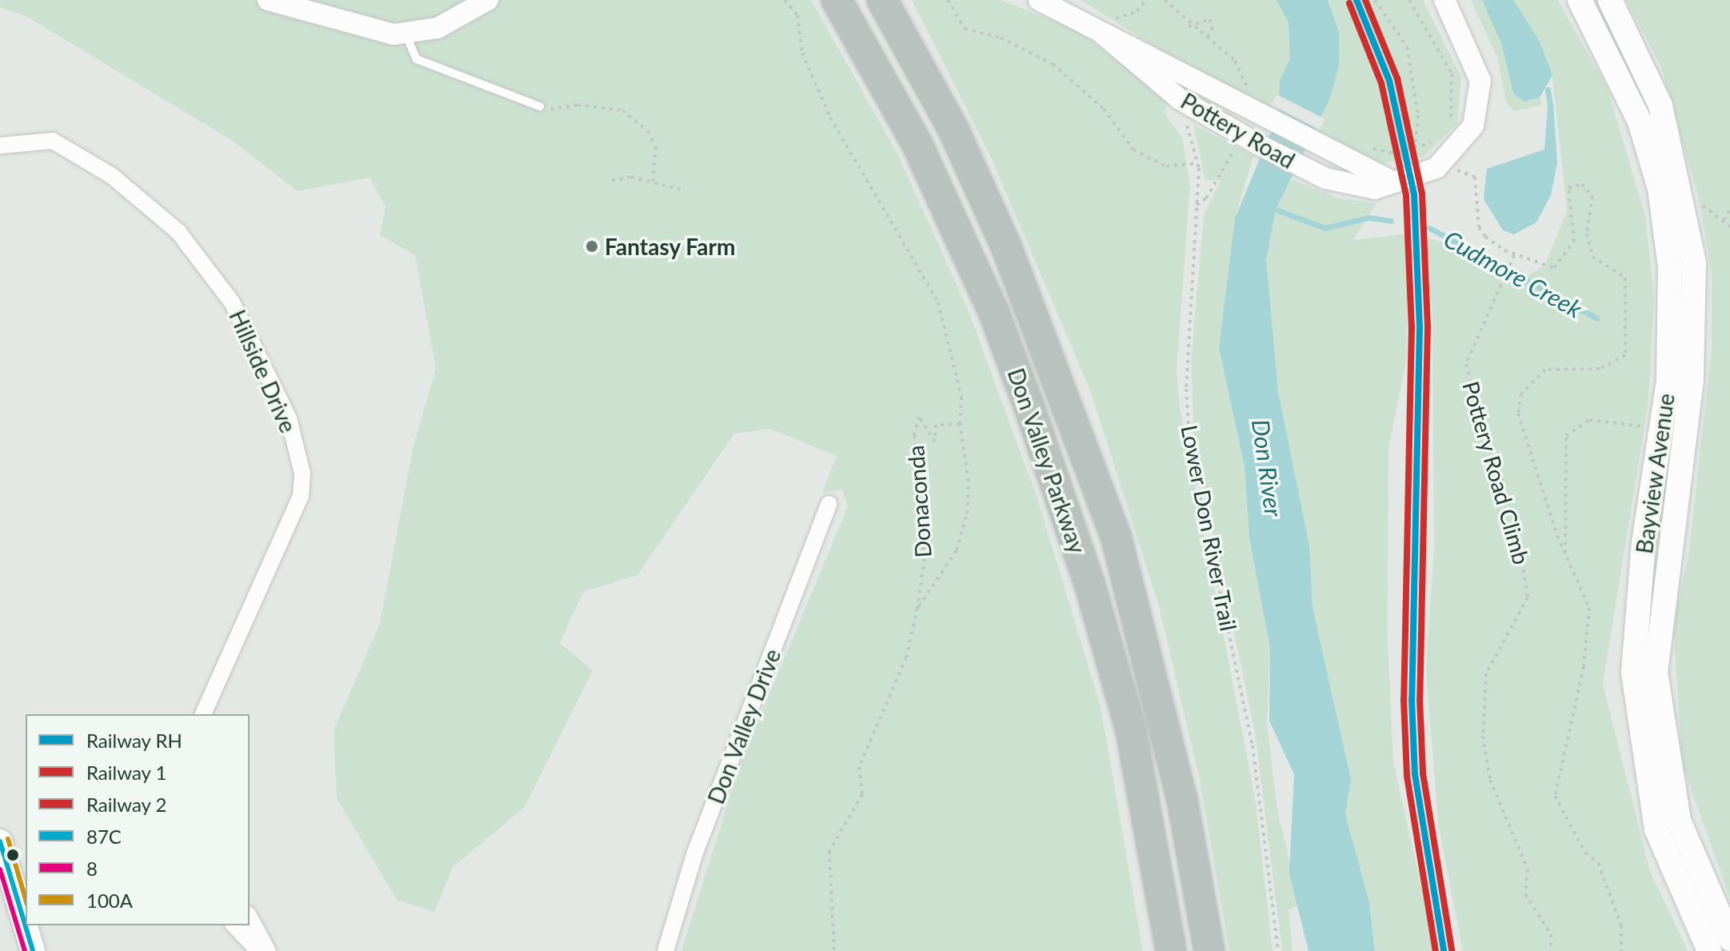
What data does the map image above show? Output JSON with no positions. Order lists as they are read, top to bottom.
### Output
{
  "streets": {
    "highway": ["Don Valley Parkway"],
    "main road": ["Bayview Avenue"],
    "street": ["Pottery Road", "Hillside Drive", "Don Valley Drive"],
    "path": ["Pottery Road Climb", "Donaconda", "Lower Don River Trail"]
  },
  "water": ["Cudmore Creek", "Don River"],
  "places": ["Fantasy Farm"],
  "lines": [
    "rail line RH",
    "rail line 2",
    "rail line 1",
    "transit line 100A",
    "transit line 87C",
    "transit line 8"
  ],
  "legend": [
    "Railway RH",
    "Railway 1",
    "Railway 2",
    "87C",
    "8",
    "100A"
  ]
}
